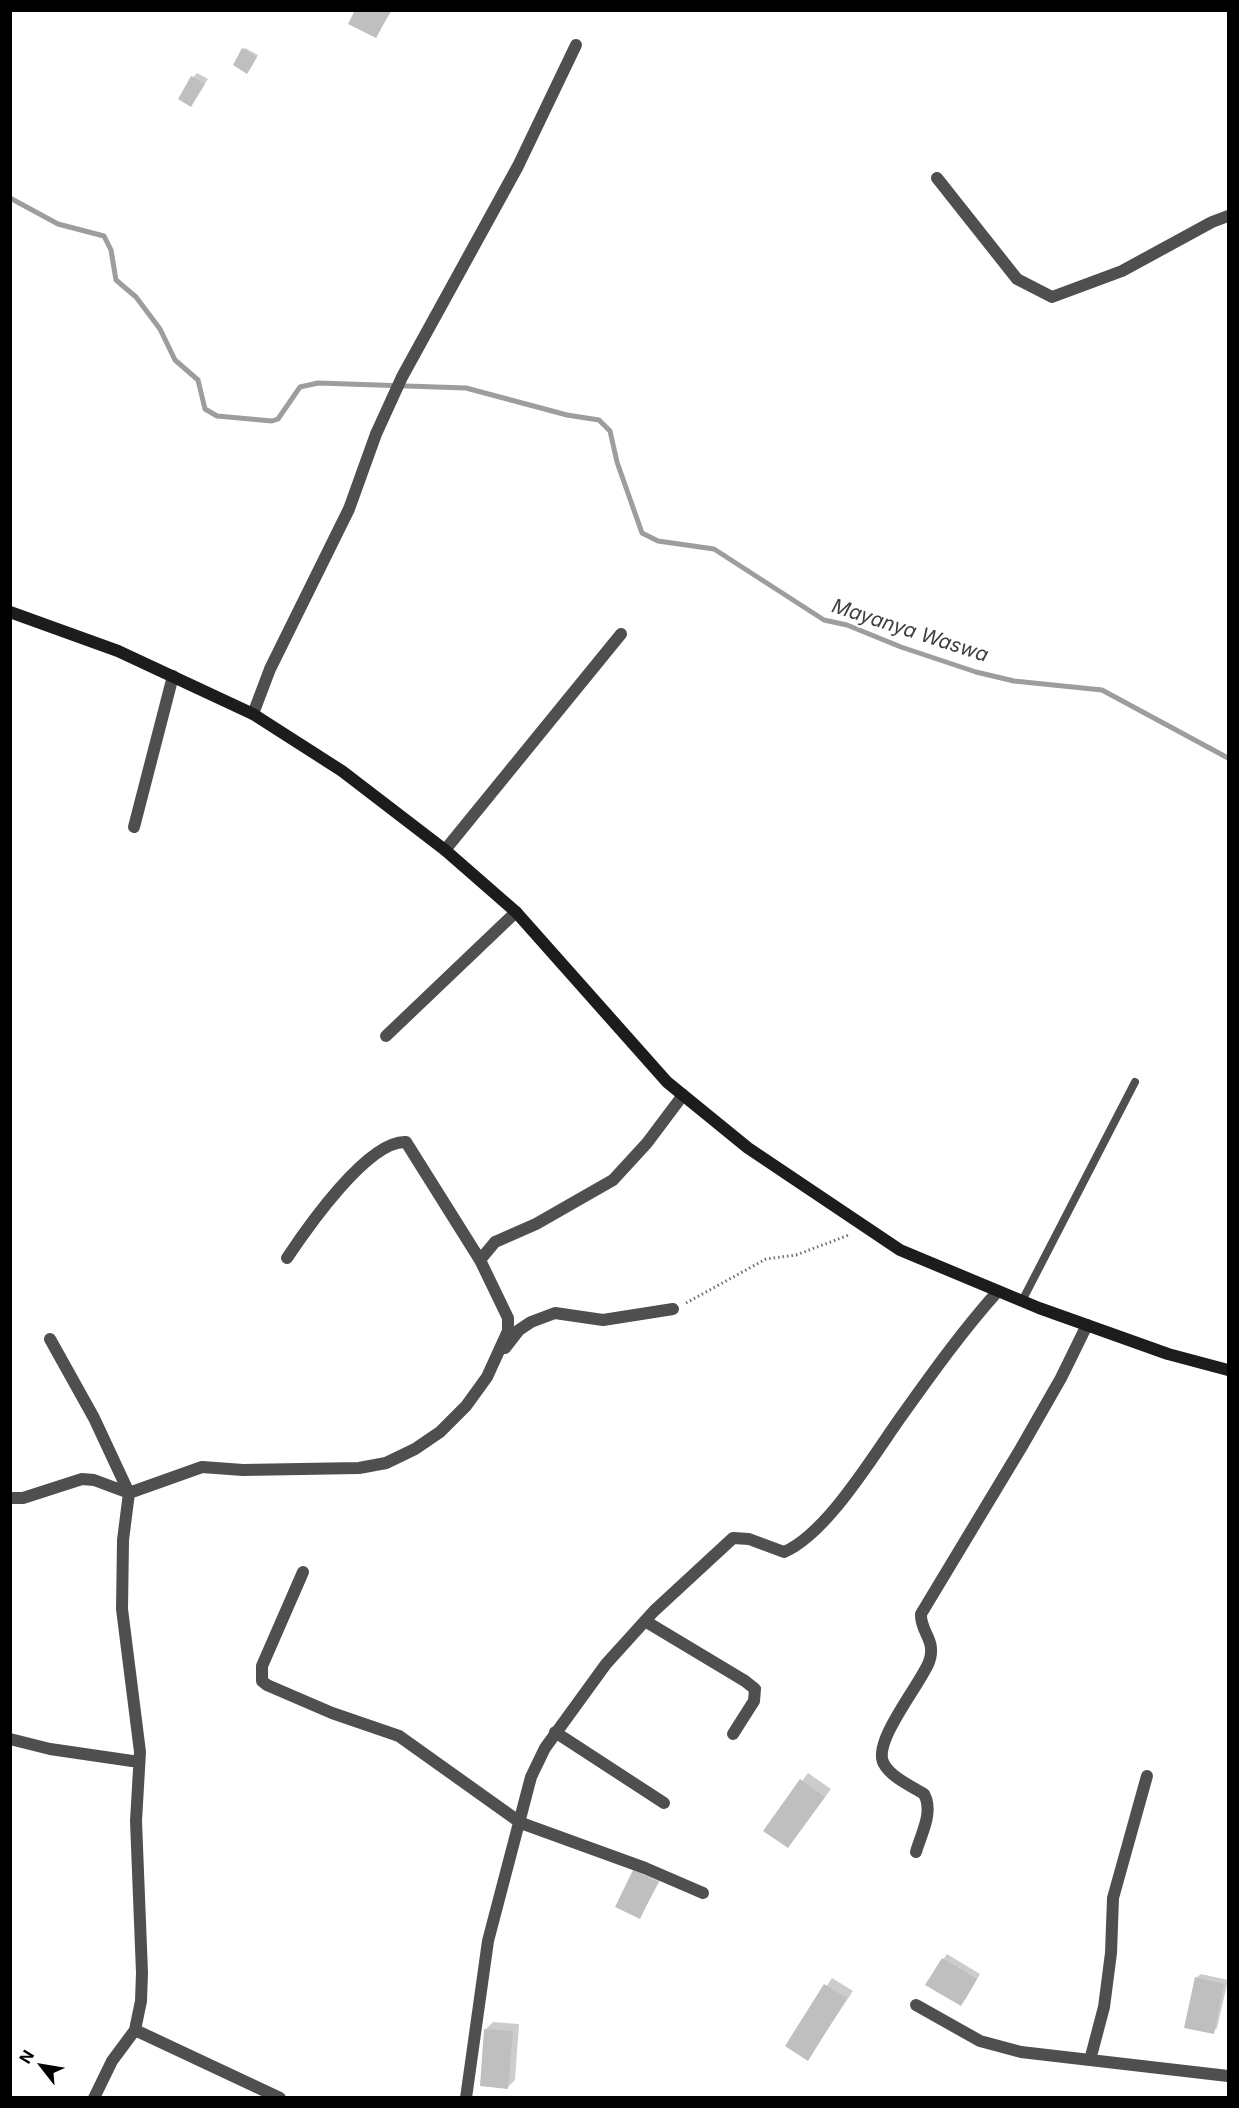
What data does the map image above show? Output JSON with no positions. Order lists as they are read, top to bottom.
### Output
{
  "water": ["Mayanya Waswa"],
  "north": "top left"
}
